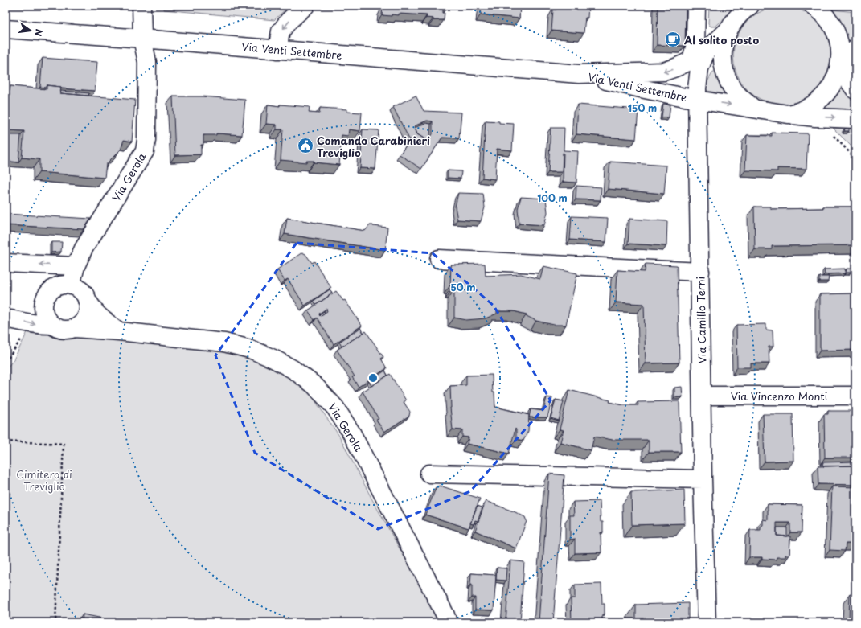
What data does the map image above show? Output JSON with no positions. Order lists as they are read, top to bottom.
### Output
{
  "streets": {
    "street": [
      "Via Venti Settembre",
      "Via Gerola",
      "Via Camillo Terni",
      "Via Vincenzo Monti"
    ]
  },
  "crossings": [
    ["Via Venti Settembre", "Via Gerola"],
    ["Via Venti Settembre", "Via Camillo Terni"],
    ["Via Camillo Terni", "Via Vincenzo Monti"]
  ],
  "parks": ["Cimitero di Treviglio"],
  "places": {
    "cafe": ["Al solito posto"],
    "public building": ["Comando Carabinieri Treviglio"]
  },
  "north": "right",
  "rings": ["150 m", "100 m", "50 m"]
}
